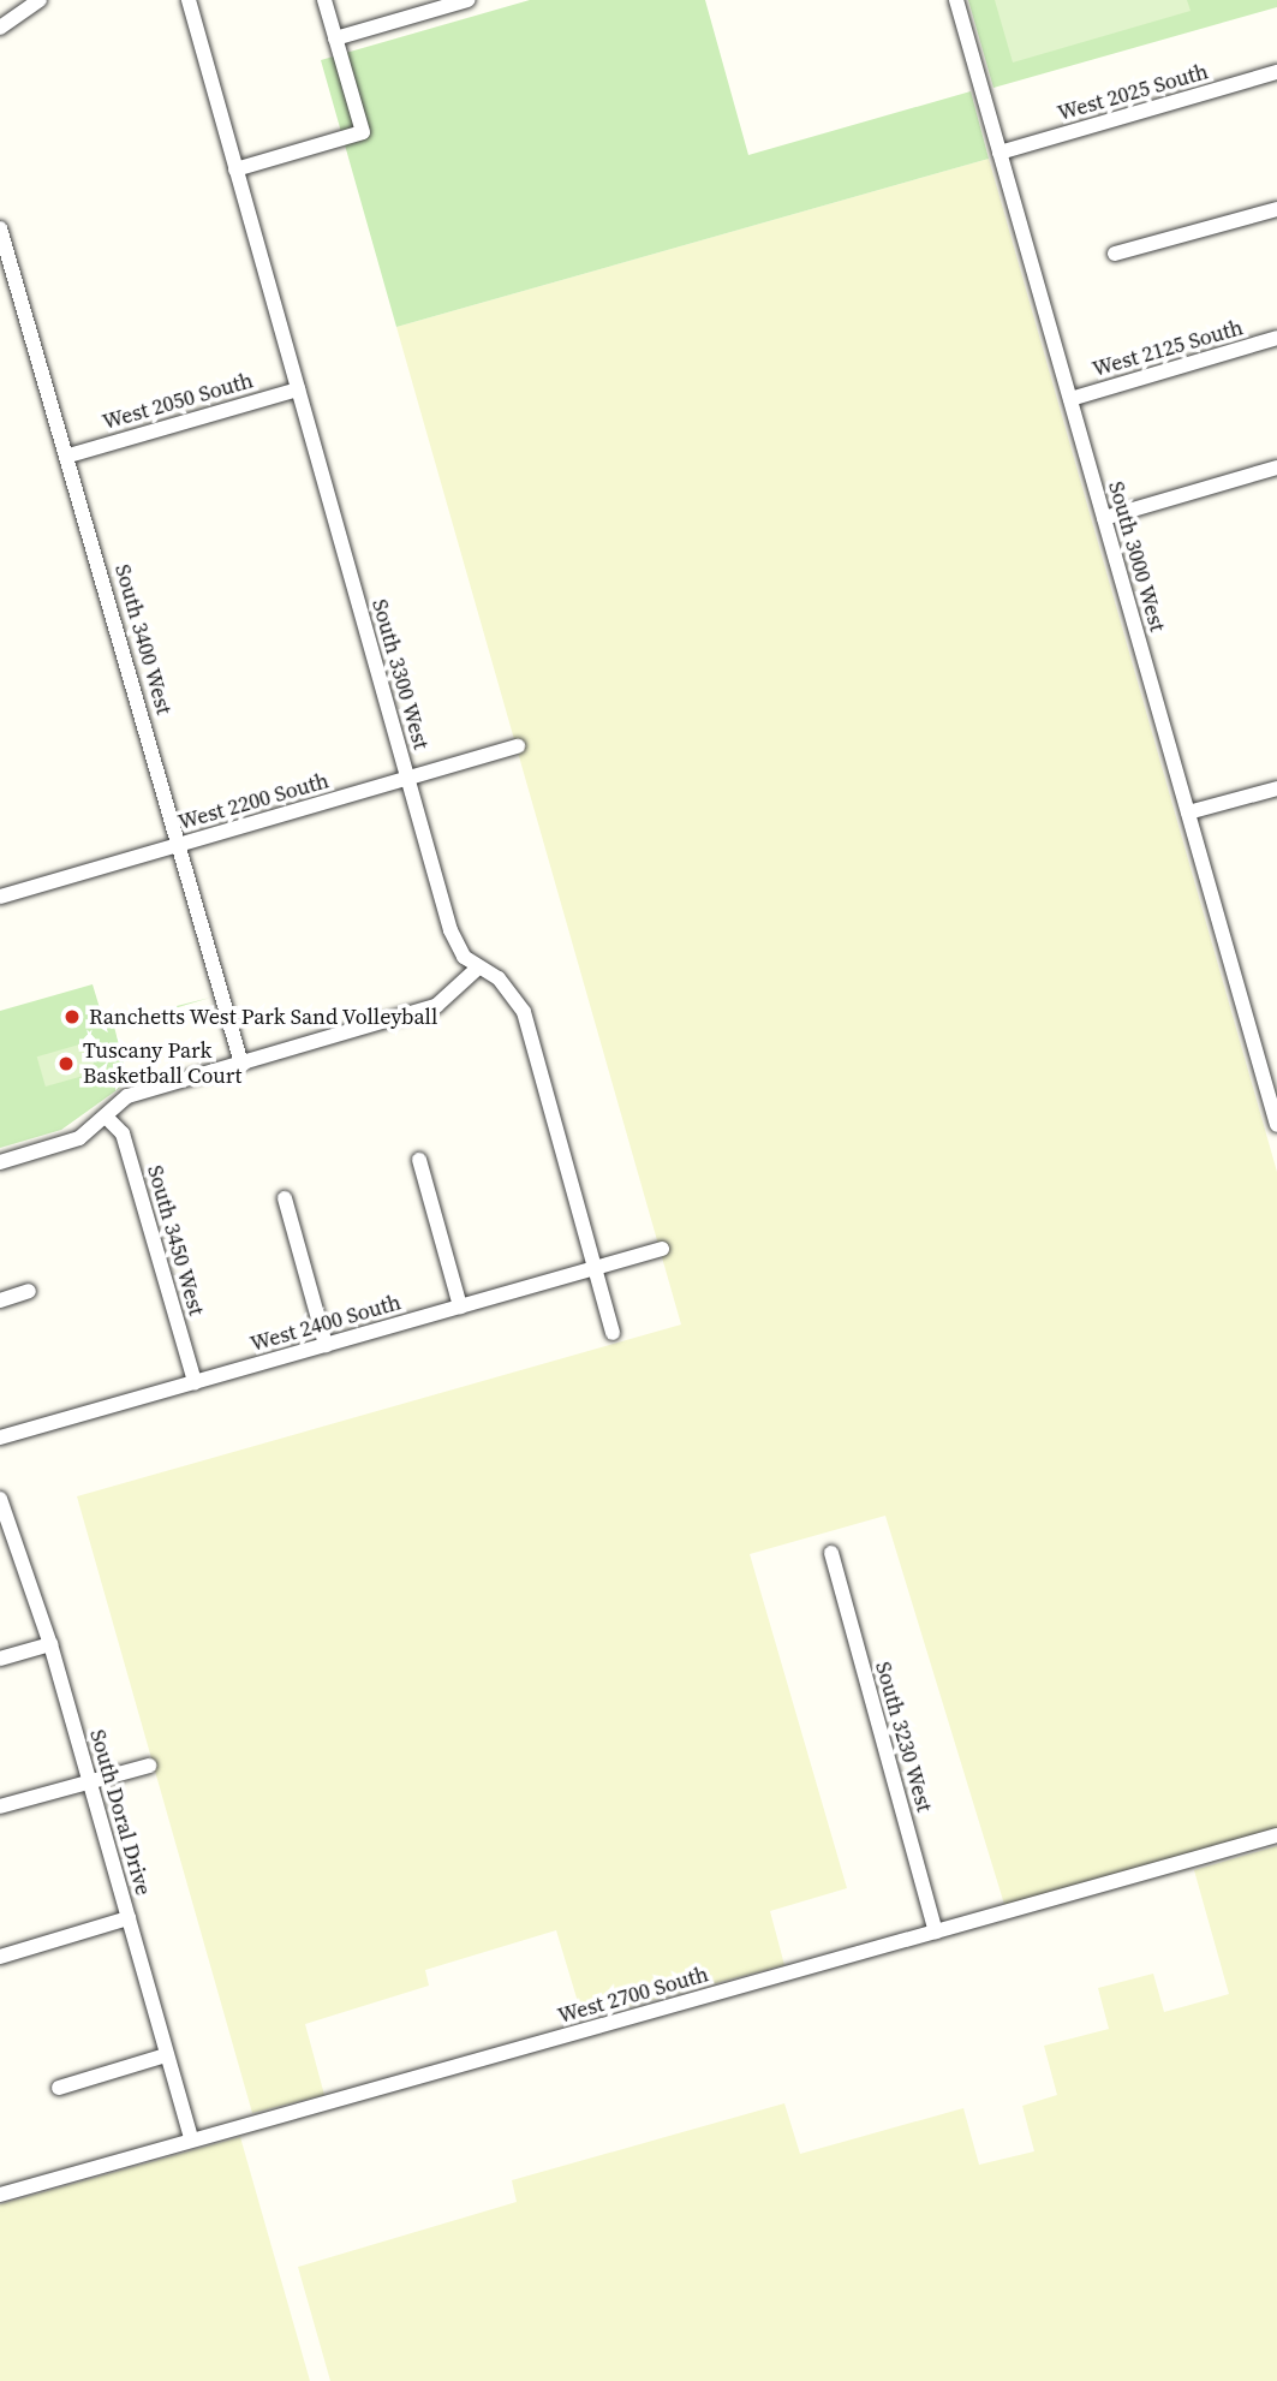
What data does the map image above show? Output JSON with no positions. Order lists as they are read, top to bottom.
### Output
{
  "streets": {
    "street": [
      "West 2025 South",
      "West 2125 South",
      "West 2050 South",
      "South 3000 West",
      "South 3400 West",
      "South 3300 West",
      "West 2200 South",
      "South 3450 West",
      "West 2400 South",
      "South 3230 West",
      "South Doral Drive",
      "West 2700 South"
    ]
  },
  "crossings": [
    ["West 2025 South", "South 3000 West"],
    ["West 2125 South", "South 3000 West"],
    ["West 2050 South", "South 3400 West"],
    ["West 2050 South", "South 3300 West"],
    ["South 3400 West", "West 2200 South"],
    ["South 3300 West", "West 2200 South"],
    ["South 3300 West", "West 2400 South"],
    ["South 3450 West", "West 2400 South"],
    ["South 3230 West", "West 2700 South"],
    ["South Doral Drive", "West 2700 South"]
  ],
  "places": ["Ranchetts West Park Sand Volleyball", "Tuscany Park Basketball Court"]
}
